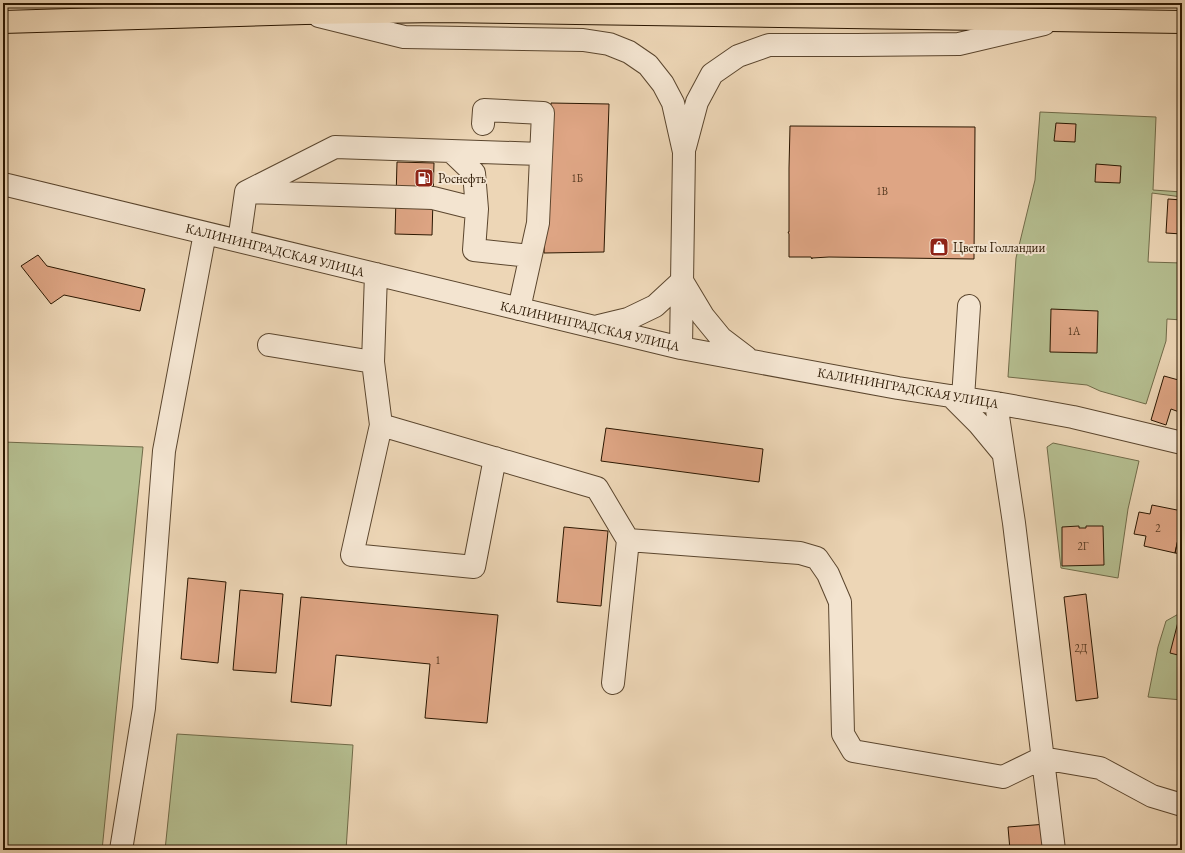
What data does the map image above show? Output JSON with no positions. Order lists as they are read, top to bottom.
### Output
{
  "streets": {
    "street": ["КАЛИНИНГРАДСКАЯ УЛИЦА"]
  },
  "places": {
    "fuel station": ["Роснефть"],
    "shop": ["Цветы Голландии"]
  },
  "house_numbers": [
    "1Б",
    "1В",
    "1А",
    "2",
    "2Г",
    "2Д",
    "1"
  ]
}
